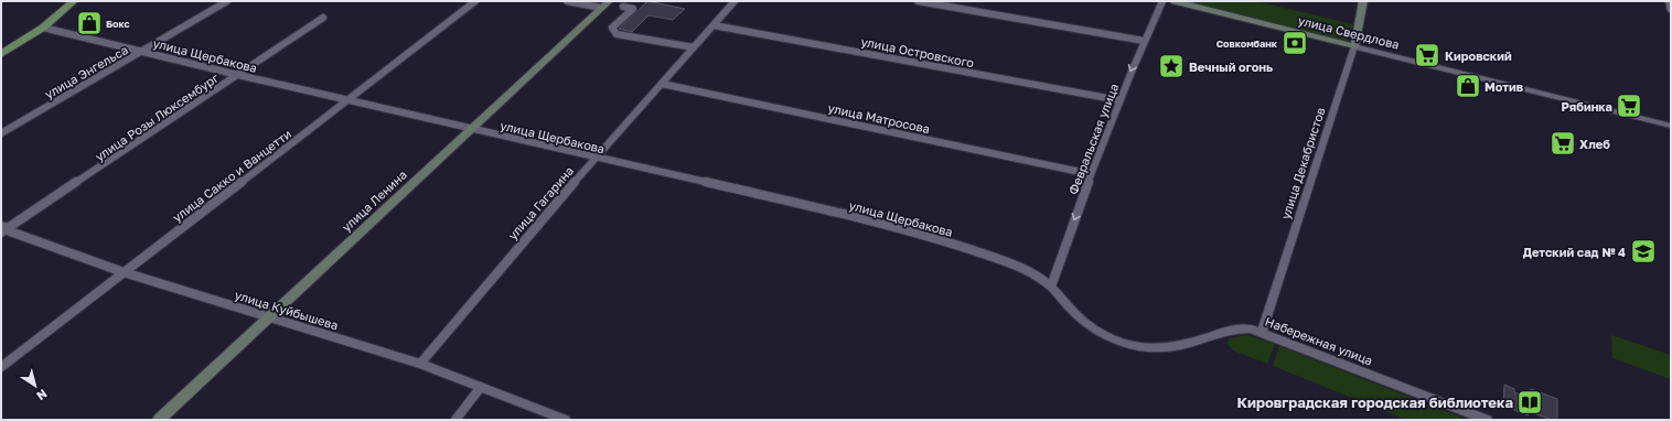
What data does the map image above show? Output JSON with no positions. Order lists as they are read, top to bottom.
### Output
{
  "streets": {
    "main road": ["улица Свердлова", "улица Декабристов", "улица Ленина"],
    "street": [
      "улица Островского",
      "улица Щербакова",
      "улица Энгельса",
      "улица Розы Люксембург",
      "улица Матросова",
      "Февральская улица",
      "улица Сакко и Ванцетти",
      "улица Гагарина",
      "улица Куйбышева",
      "Набережная улица"
    ]
  },
  "crossings": [
    ["улица Свердлова", "улица Декабристов"],
    ["улица Островского", "Февральская улица"],
    ["улица Островского", "улица Гагарина"],
    ["улица Щербакова", "улица Энгельса"],
    ["улица Щербакова", "улица Розы Люксембург"],
    ["улица Щербакова", "Февральская улица"],
    ["улица Щербакова", "улица Сакко и Ванцетти"],
    ["улица Щербакова", "улица Ленина"],
    ["улица Щербакова", "улица Гагарина"],
    ["улица Щербакова", "Набережная улица"],
    ["улица Розы Люксембург", "улица Куйбышева"],
    ["улица Матросова", "Февральская улица"],
    ["улица Матросова", "улица Гагарина"],
    ["Февральская улица", "Набережная улица"],
    ["улица Декабристов", "Набережная улица"],
    ["улица Сакко и Ванцетти", "улица Куйбышева"],
    ["улица Ленина", "улица Куйбышева"],
    ["улица Гагарина", "улица Куйбышева"]
  ],
  "one_way": ["Февральская улица"],
  "places": {
    "shop": ["Бокс", "Мотив"],
    "bank": ["Совкомбанк"],
    "supermarket": ["Кировский", "Рябинка", "Хлеб"],
    "place": ["Вечный огонь"],
    "school or university": ["Детский сад № 4"],
    "library": ["Кировградская городская библиотека"]
  },
  "north": "bottom right"
}
